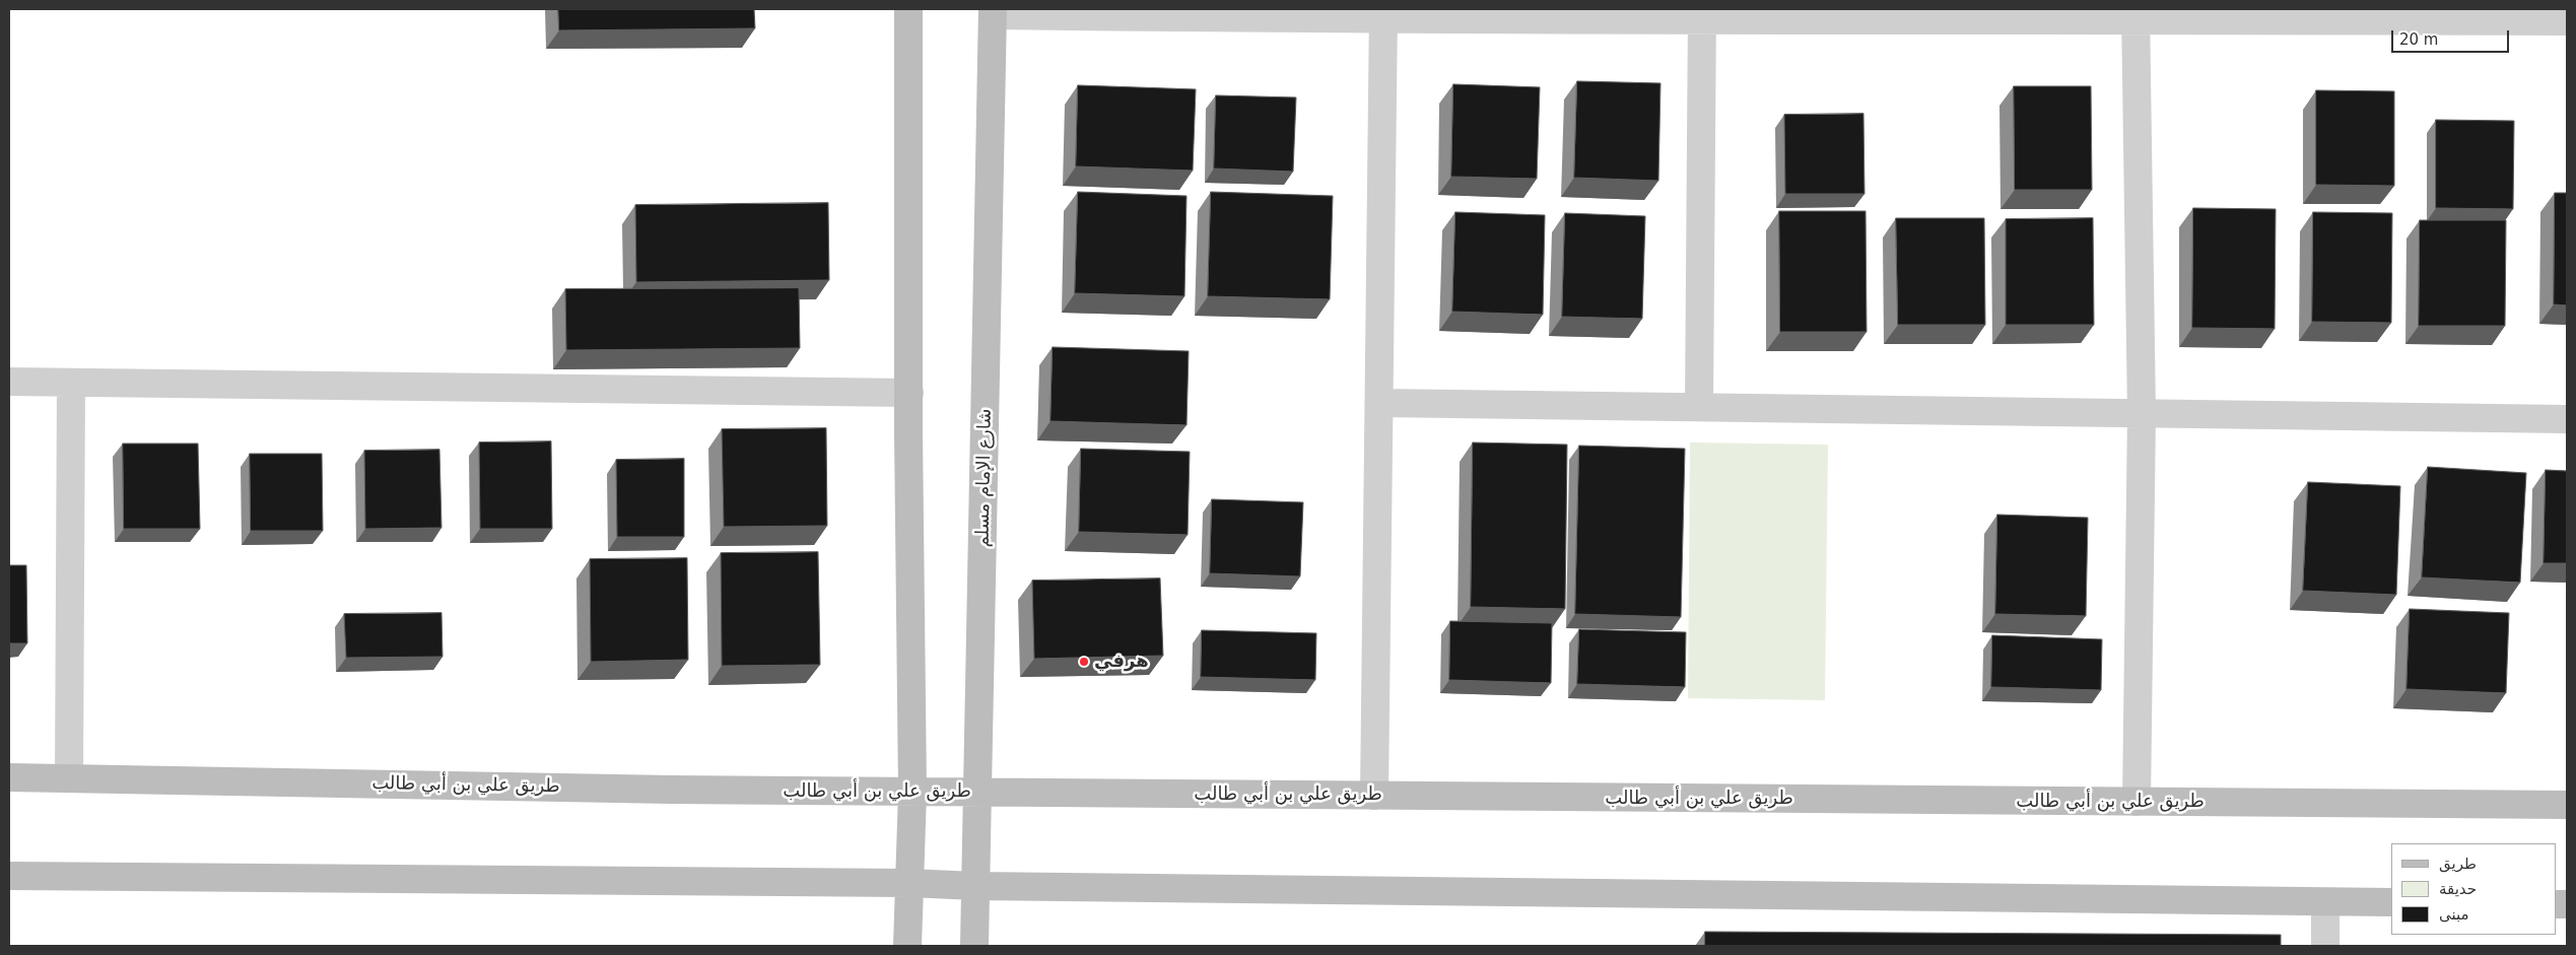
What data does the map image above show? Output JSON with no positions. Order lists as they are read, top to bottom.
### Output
{
  "streets": {
    "main road": ["شارع الإمام مسلم", "طريق علي بن أبي طالب"]
  },
  "crossings": [
    ["شارع الإمام مسلم", "طريق علي بن أبي طالب"]
  ],
  "places": ["هرفي"],
  "legend": ["طريق", "حديقة", "مبنى"],
  "scale_bar": "20 m"
}
